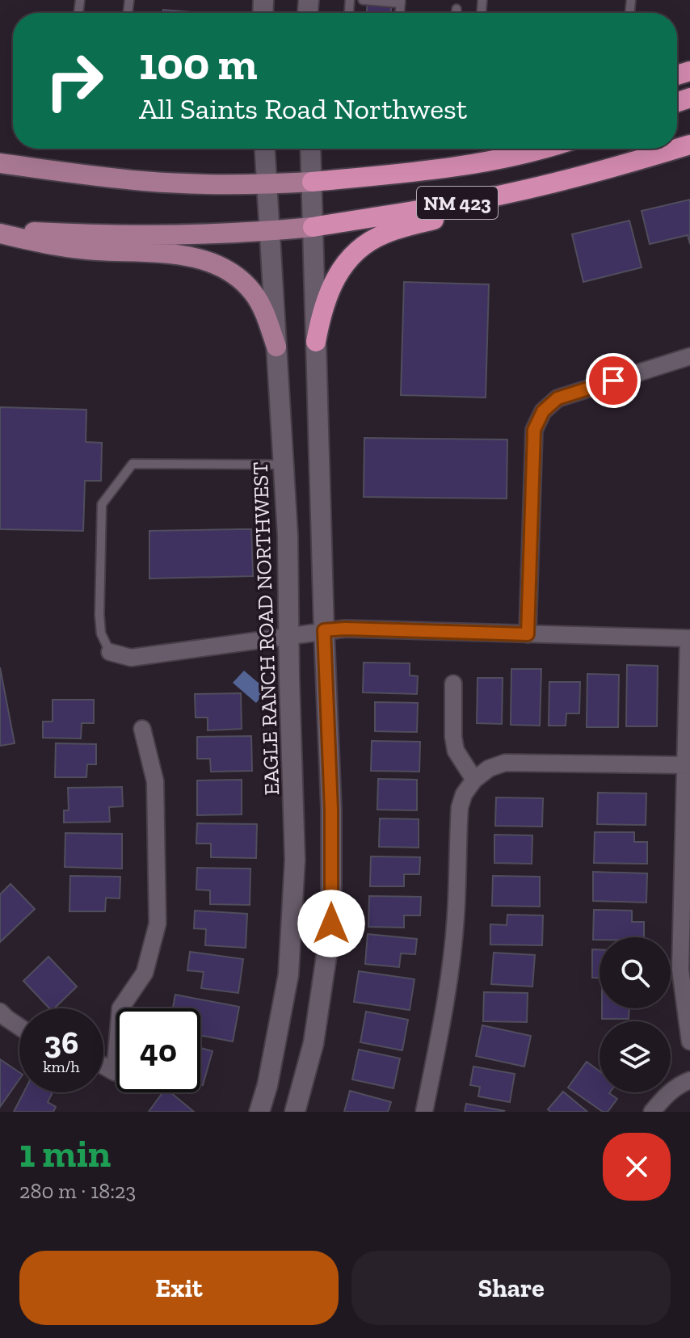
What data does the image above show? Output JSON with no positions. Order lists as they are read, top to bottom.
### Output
{
  "streets": {
    "highway": ["NM 423"],
    "street": ["EAGLE RANCH ROAD NORTHWEST"]
  },
  "crossings": [
    ["NM 423", "EAGLE RANCH ROAD NORTHWEST"]
  ],
  "page": {
    "turn": ["100 m", "All Saints Road Northwest"],
    "speed": "36 km/h",
    "limit": "40",
    "heading": ["1 min", "280 m · 18:23"],
    "buttons": ["Exit", "Share"]
  }
}
